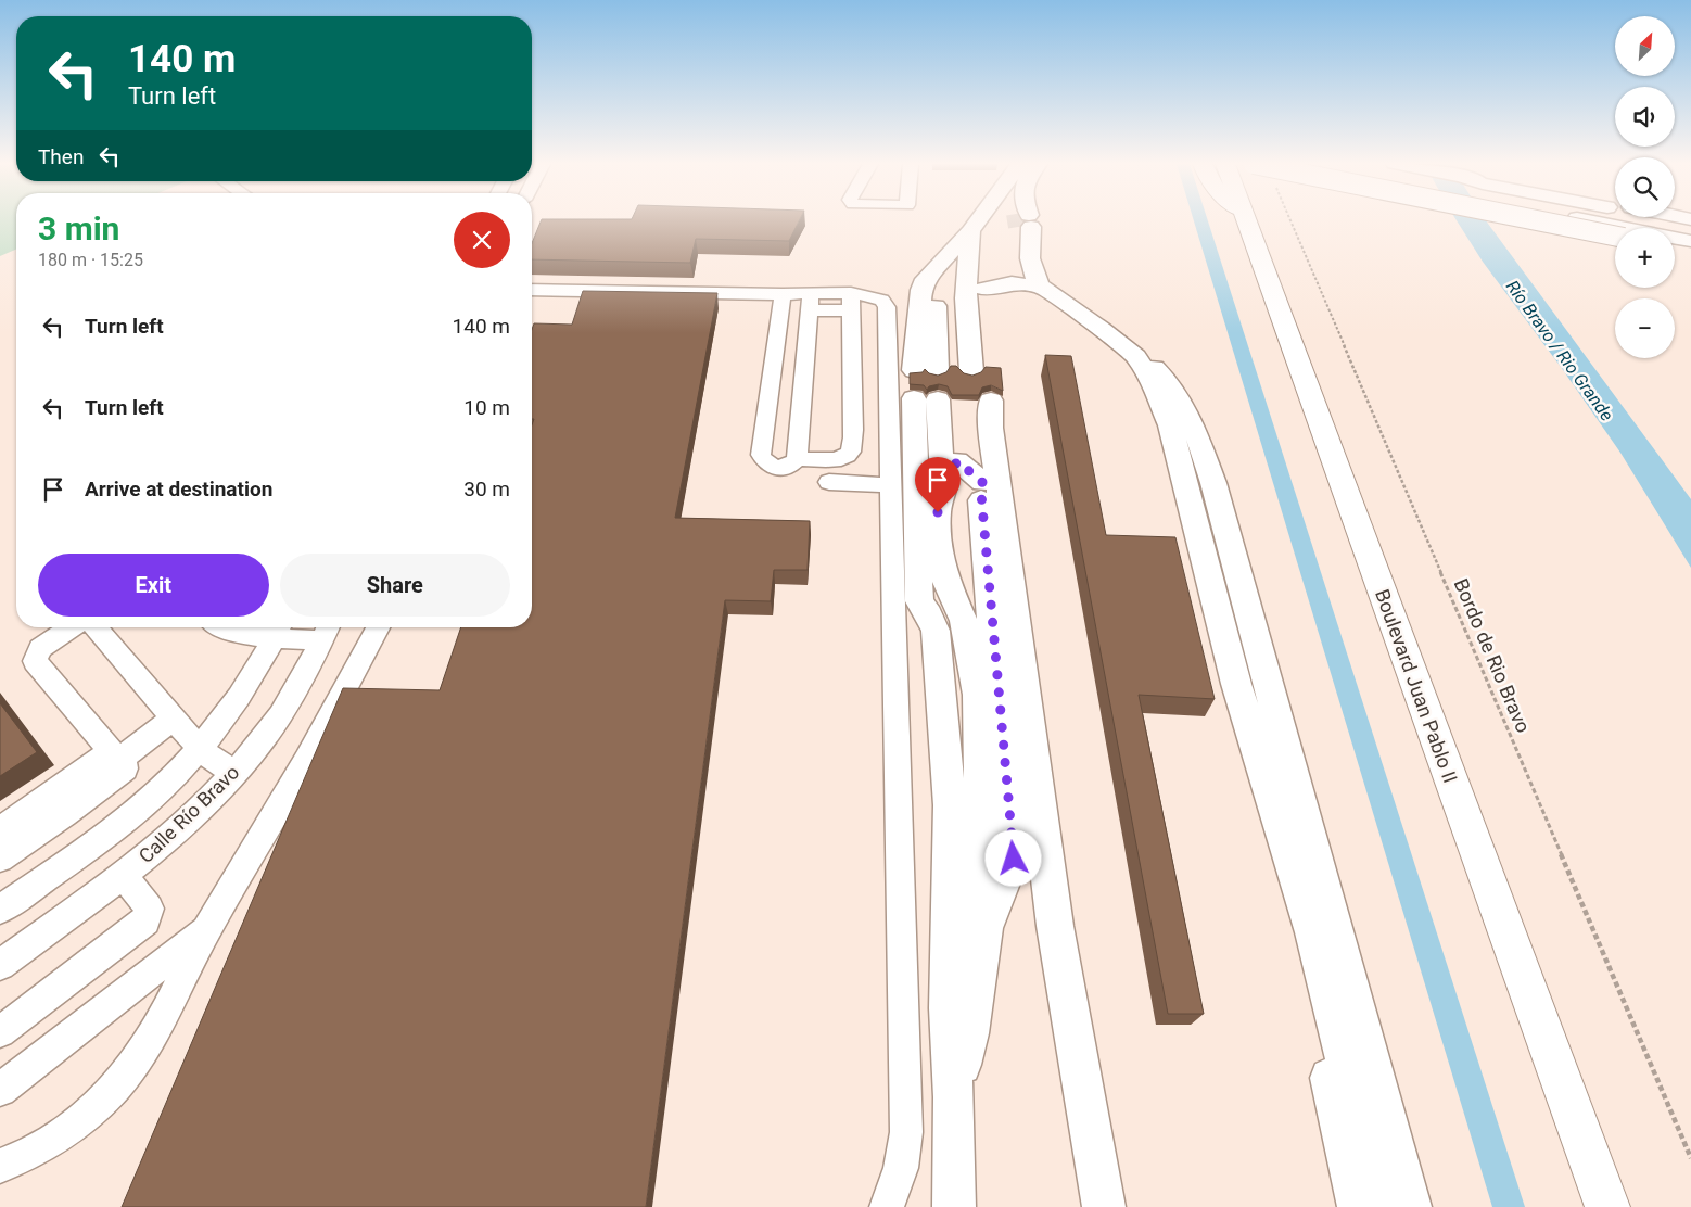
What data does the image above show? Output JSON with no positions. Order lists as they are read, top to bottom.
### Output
{
  "streets": {
    "highway": ["Boulevard Juan Pablo II"],
    "street": ["Calle Río Bravo"],
    "path": ["Bordo de Rio Bravo"]
  },
  "water": ["Río Bravo / Rio Grande"],
  "north": "top right",
  "page": {
    "map_buttons": ["+", "−"],
    "turn": ["140 m", "Turn left"],
    "then": "Then",
    "heading": ["3 min", "180 m · 15:25"],
    "list": [
      {
        "name": "Turn left",
        "value": "140 m"
      },
      {
        "name": "Turn left",
        "value": "10 m"
      },
      {
        "name": "Arrive at destination",
        "value": "30 m"
      }
    ],
    "buttons": ["Exit", "Share"]
  }
}
